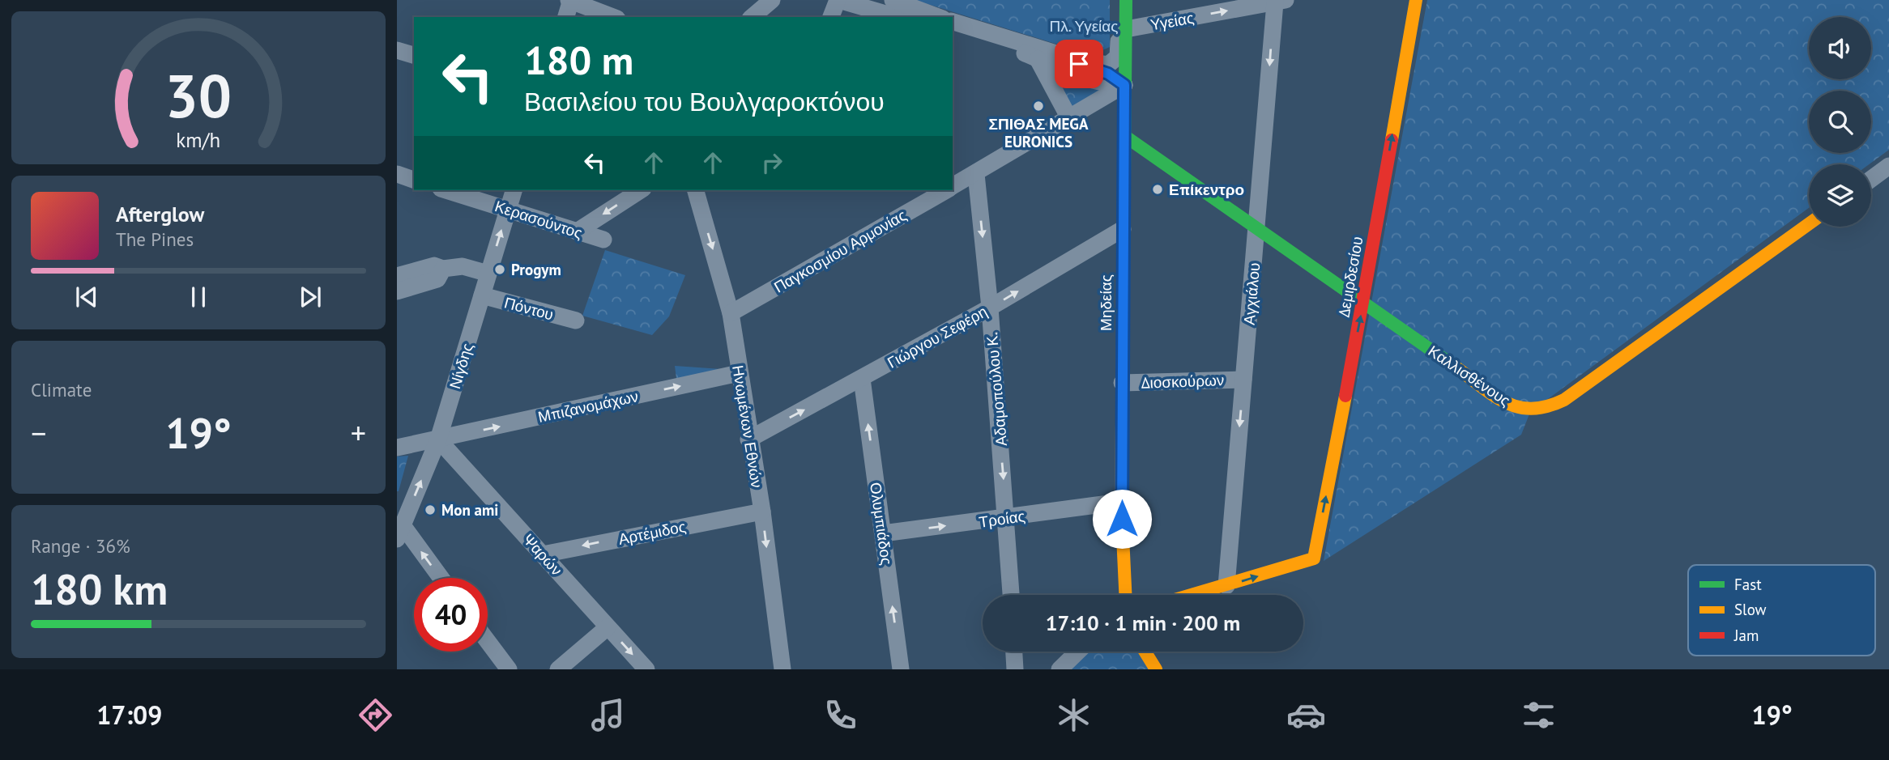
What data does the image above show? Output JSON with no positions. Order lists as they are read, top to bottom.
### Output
{
  "streets": {
    "street": [
      "Υγείας",
      "Κερασούντος",
      "Παγκοσμίου Αρμονίας",
      "Δεμιρδεσίου",
      "Αγχιάλου",
      "Μηδείας",
      "Πόντου",
      "Γιώργου Σεφέρη",
      "Νίγδης",
      "Καλλισθένους",
      "Διοσκούρων",
      "Αδαμοπούλου Κ.",
      "Μπιζανομάχων",
      "Ηνωμένων Εθνών",
      "Τροίας",
      "Ολυμπιάδος",
      "Αρτέμιδος",
      "Ψαρών"
    ]
  },
  "crossings": [
    ["Υγείας", "Αγχιάλου"],
    ["Υγείας", "Μηδείας"],
    ["Κερασούντος", "Νίγδης"],
    ["Παγκοσμίου Αρμονίας", "Μηδείας"],
    ["Παγκοσμίου Αρμονίας", "Αδαμοπούλου Κ."],
    ["Παγκοσμίου Αρμονίας", "Ηνωμένων Εθνών"],
    ["Δεμιρδεσίου", "Αγχιάλου"],
    ["Δεμιρδεσίου", "Καλλισθένους"],
    ["Αγχιάλου", "Καλλισθένους"],
    ["Αγχιάλου", "Διοσκούρων"],
    ["Μηδείας", "Γιώργου Σεφέρη"],
    ["Μηδείας", "Καλλισθένους"],
    ["Μηδείας", "Διοσκούρων"],
    ["Μηδείας", "Τροίας"],
    ["Πόντου", "Νίγδης"],
    ["Γιώργου Σεφέρη", "Αδαμοπούλου Κ."],
    ["Γιώργου Σεφέρη", "Ηνωμένων Εθνών"],
    ["Γιώργου Σεφέρη", "Ολυμπιάδος"],
    ["Νίγδης", "Μπιζανομάχων"],
    ["Νίγδης", "Ψαρών"],
    ["Αδαμοπούλου Κ.", "Τροίας"],
    ["Μπιζανομάχων", "Ηνωμένων Εθνών"],
    ["Μπιζανομάχων", "Ψαρών"],
    ["Ηνωμένων Εθνών", "Αρτέμιδος"],
    ["Τροίας", "Ολυμπιάδος"],
    ["Αρτέμιδος", "Ψαρών"]
  ],
  "one_way": [
    "Υγείας",
    "Δεμιρδεσίου",
    "Αγχιάλου",
    "Γιώργου Σεφέρη",
    "Νίγδης",
    "Αδαμοπούλου Κ.",
    "Μπιζανομάχων",
    "Ηνωμένων Εθνών",
    "Τροίας",
    "Ολυμπιάδος",
    "Αρτέμιδος"
  ],
  "parks": ["Πλ. Υγείας"],
  "places": [
    "ΣΠΙΘΑΣ MEGA EURONICS",
    "Επίκεντρο",
    "Progym",
    "Mon ami"
  ],
  "legend": ["Fast", "Slow", "Jam"],
  "page": {
    "turn": ["180 m", "Βασιλείου του Βουλγαροκτόνου"],
    "song": ["Afterglow", "The Pines"],
    "tile": [
      "Climate",
      ["Range · 36%", "180 km"]
    ],
    "heat": ["−", "19°", "+"],
    "limit": "40",
    "trip": "17:10 · 1 min · 200 m",
    "tabs": ["17:09", "19°"],
    "gauge": ["30", "km/h"]
  }
}
